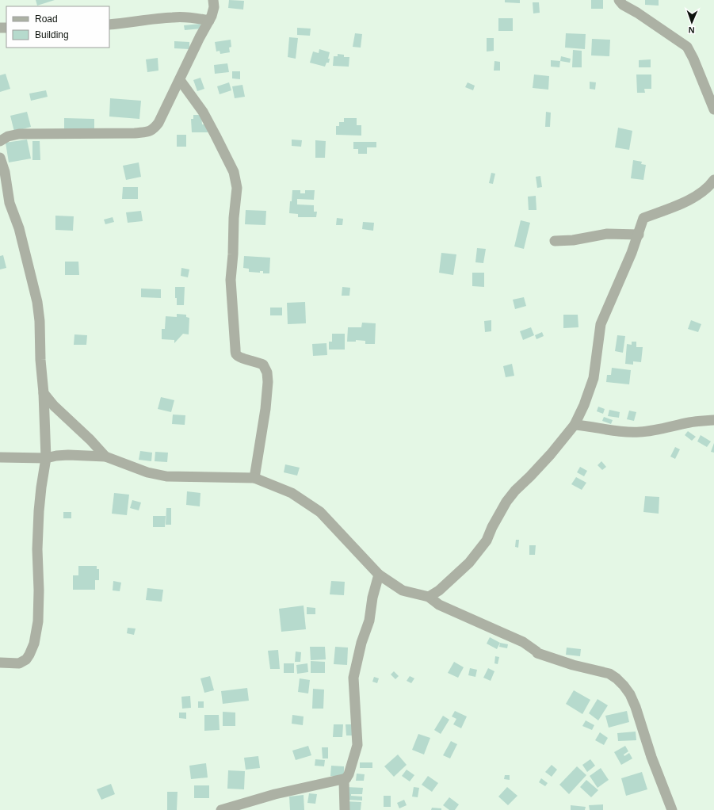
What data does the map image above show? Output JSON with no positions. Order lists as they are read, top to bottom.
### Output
{
  "legend": ["Road", "Building"],
  "north": "bottom"
}
